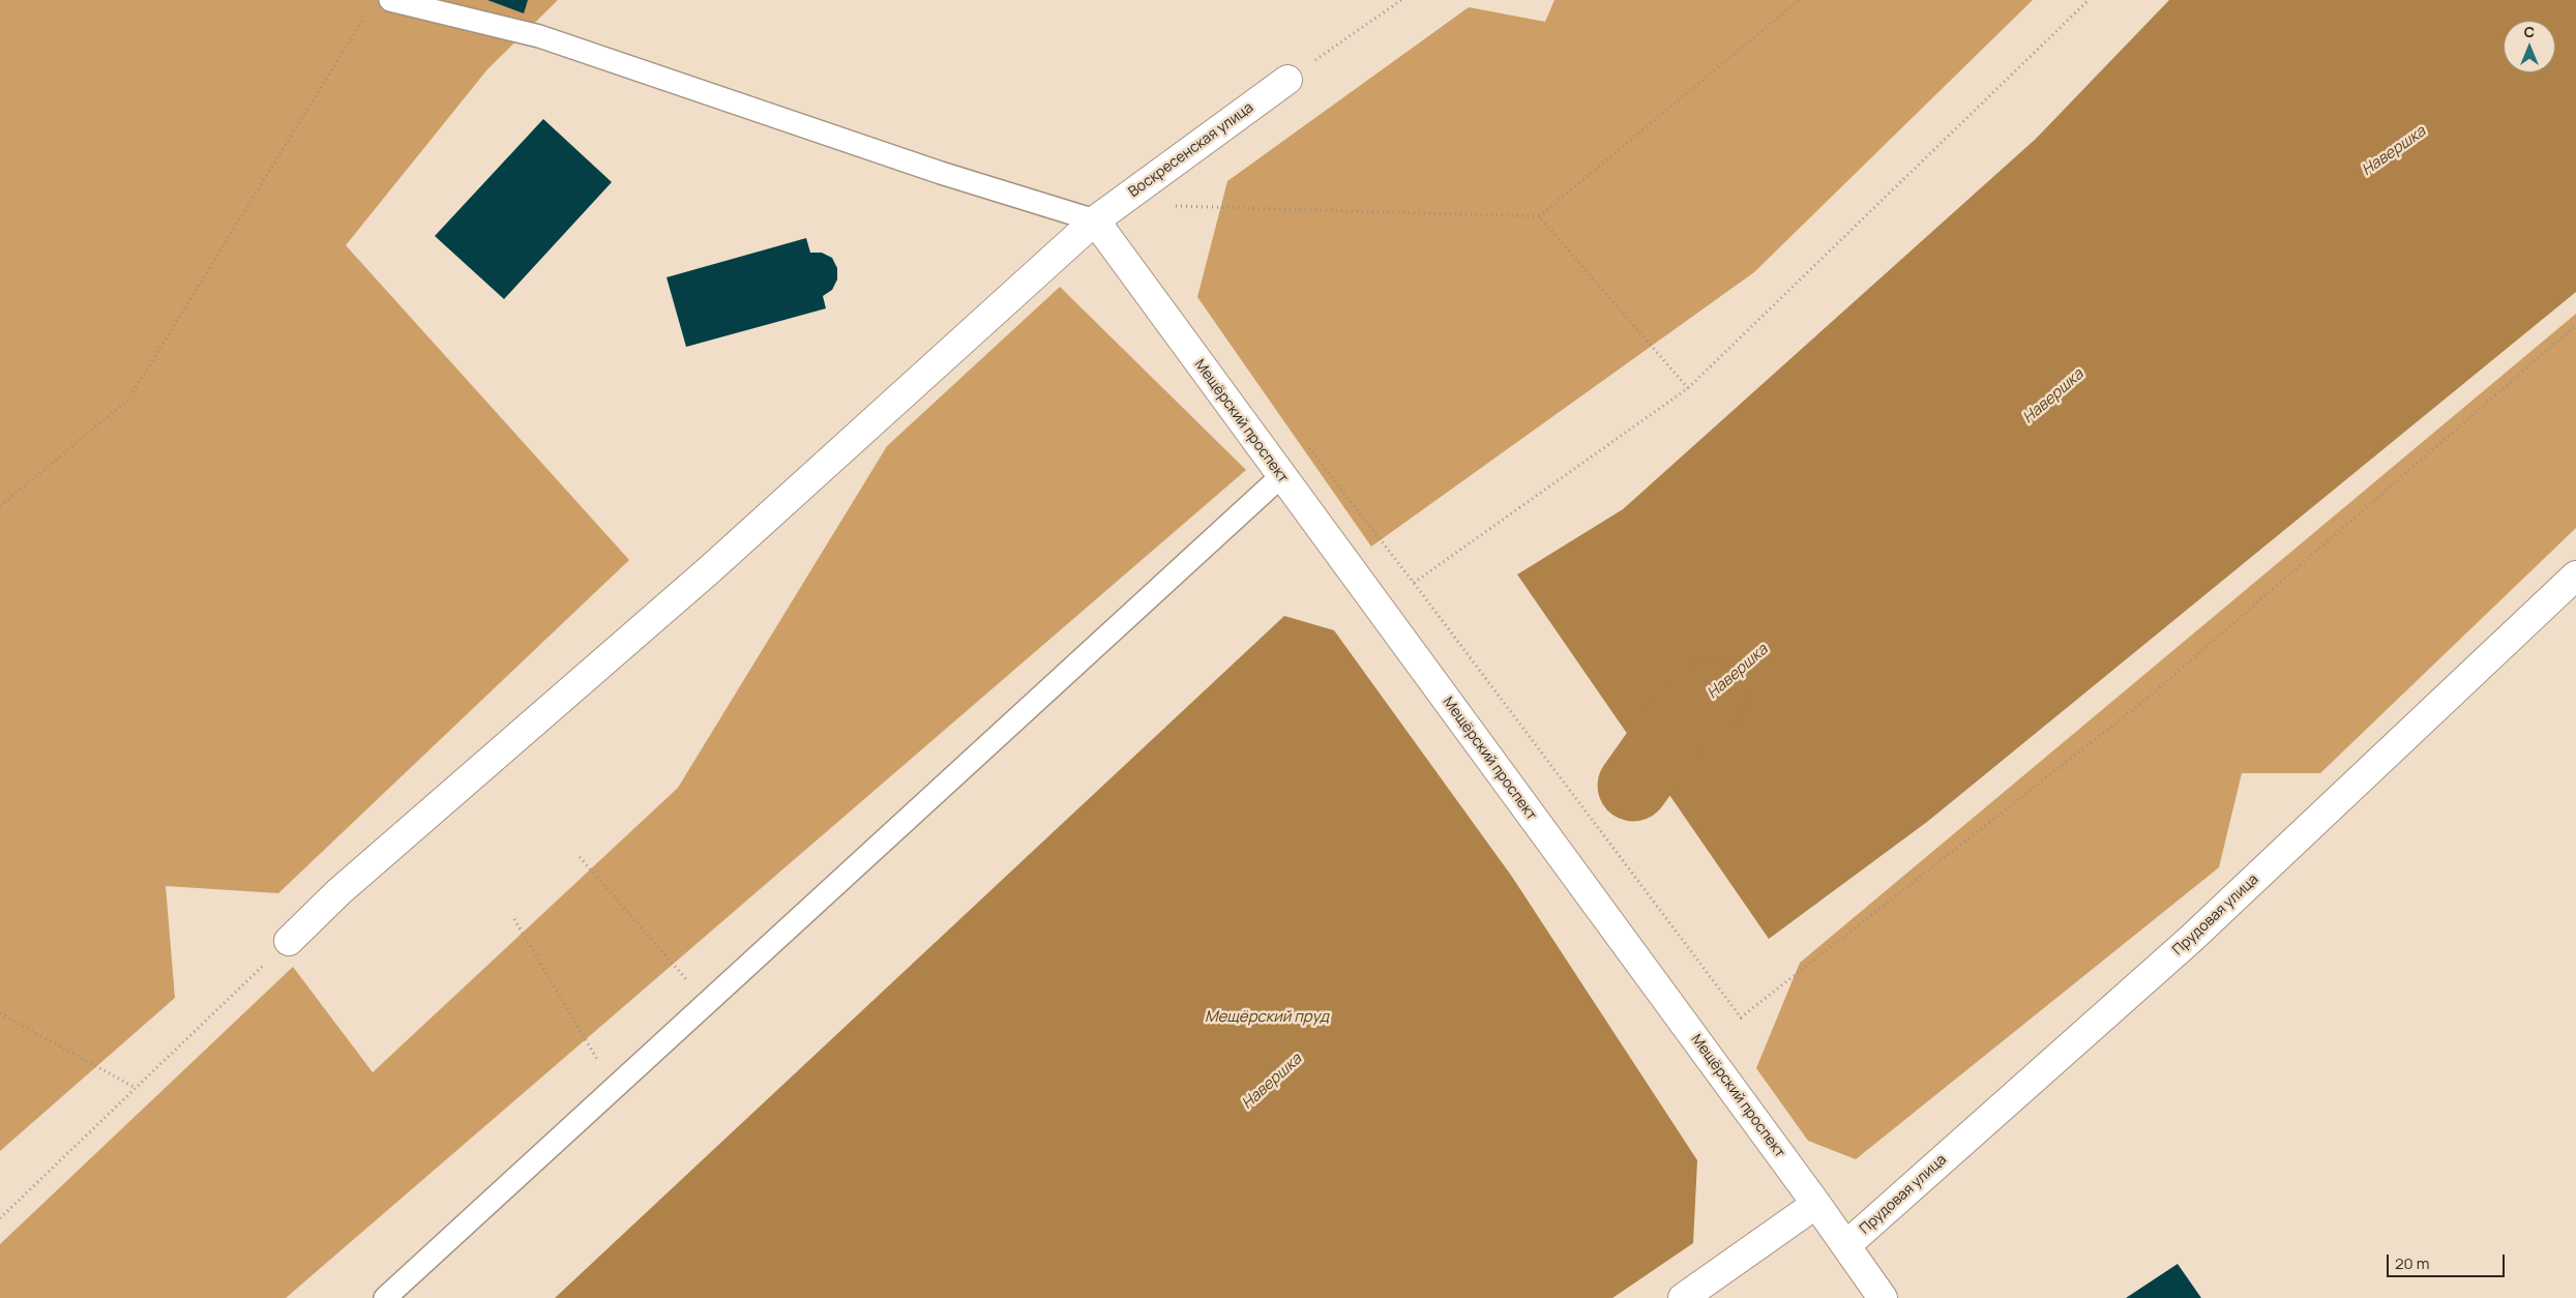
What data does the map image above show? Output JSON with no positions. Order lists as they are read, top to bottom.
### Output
{
  "streets": {
    "street": ["Воскресенская улица", "Мещёрский проспект", "Прудовая улица"]
  },
  "crossings": [
    ["Воскресенская улица", "Мещёрский проспект"],
    ["Мещёрский проспект", "Прудовая улица"]
  ],
  "water": ["Навершка", "Мещёрский пруд"],
  "scale_bar": "20 m",
  "north": "top"
}
